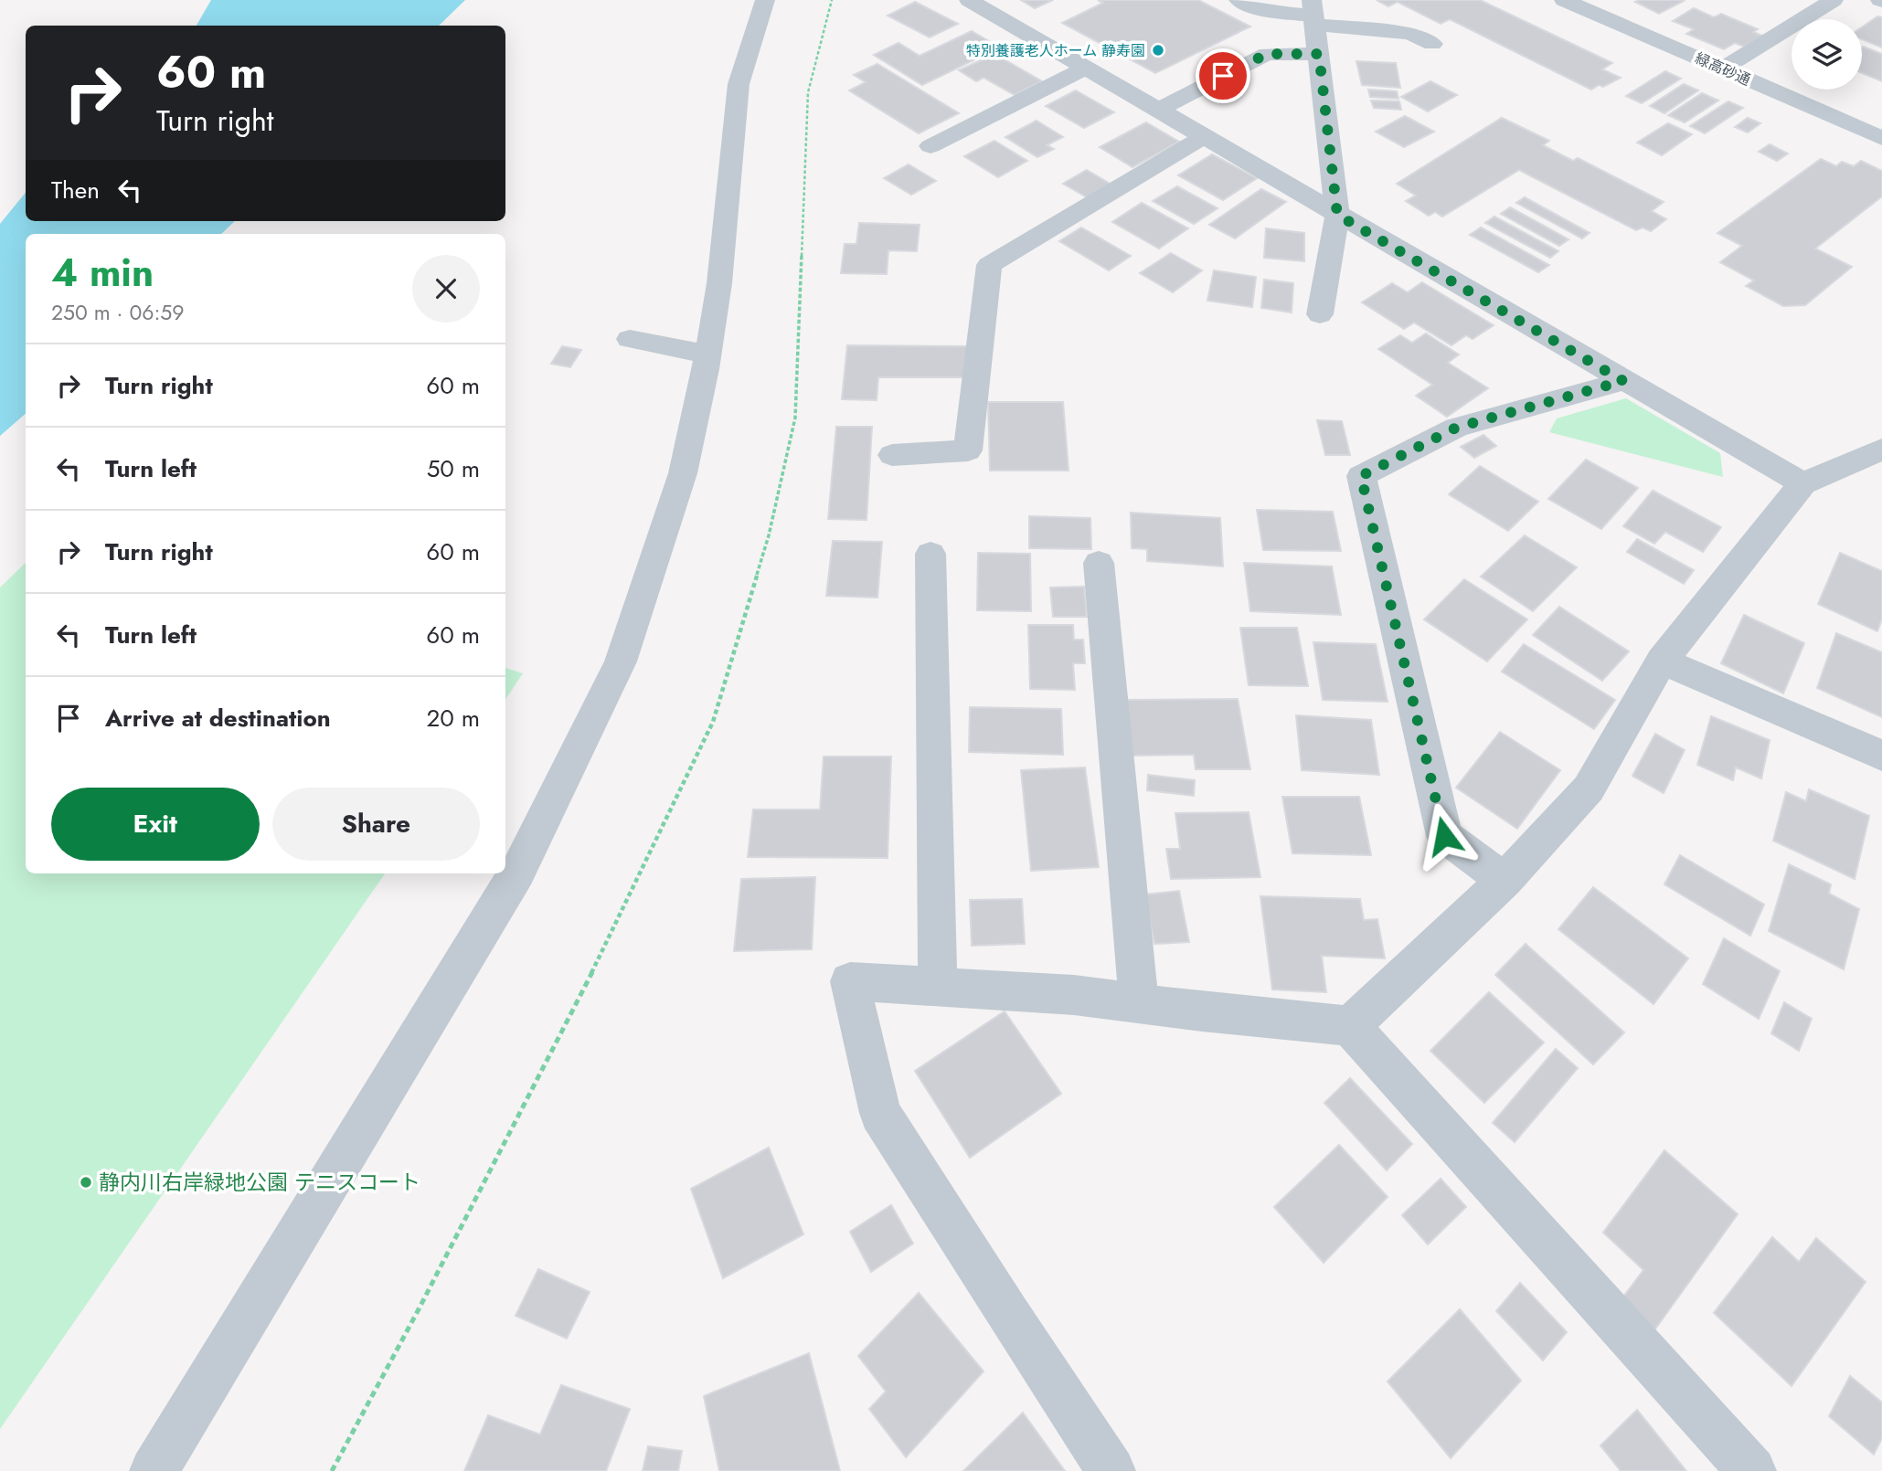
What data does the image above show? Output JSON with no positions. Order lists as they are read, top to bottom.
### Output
{
  "streets": {
    "street": ["緑高砂通"]
  },
  "places": ["特別養護老人ホーム 静寿園", "静内川右岸緑地公園 テニスコート"],
  "page": {
    "turn": ["60 m", "Turn right"],
    "then": "Then",
    "heading": ["4 min", "250 m · 06:59"],
    "list": [
      {
        "name": "Turn right",
        "value": "60 m"
      },
      {
        "name": "Turn left",
        "value": "50 m"
      },
      {
        "name": "Turn right",
        "value": "60 m"
      },
      {
        "name": "Turn left",
        "value": "60 m"
      },
      {
        "name": "Arrive at destination",
        "value": "20 m"
      }
    ],
    "buttons": ["Exit", "Share"]
  }
}
